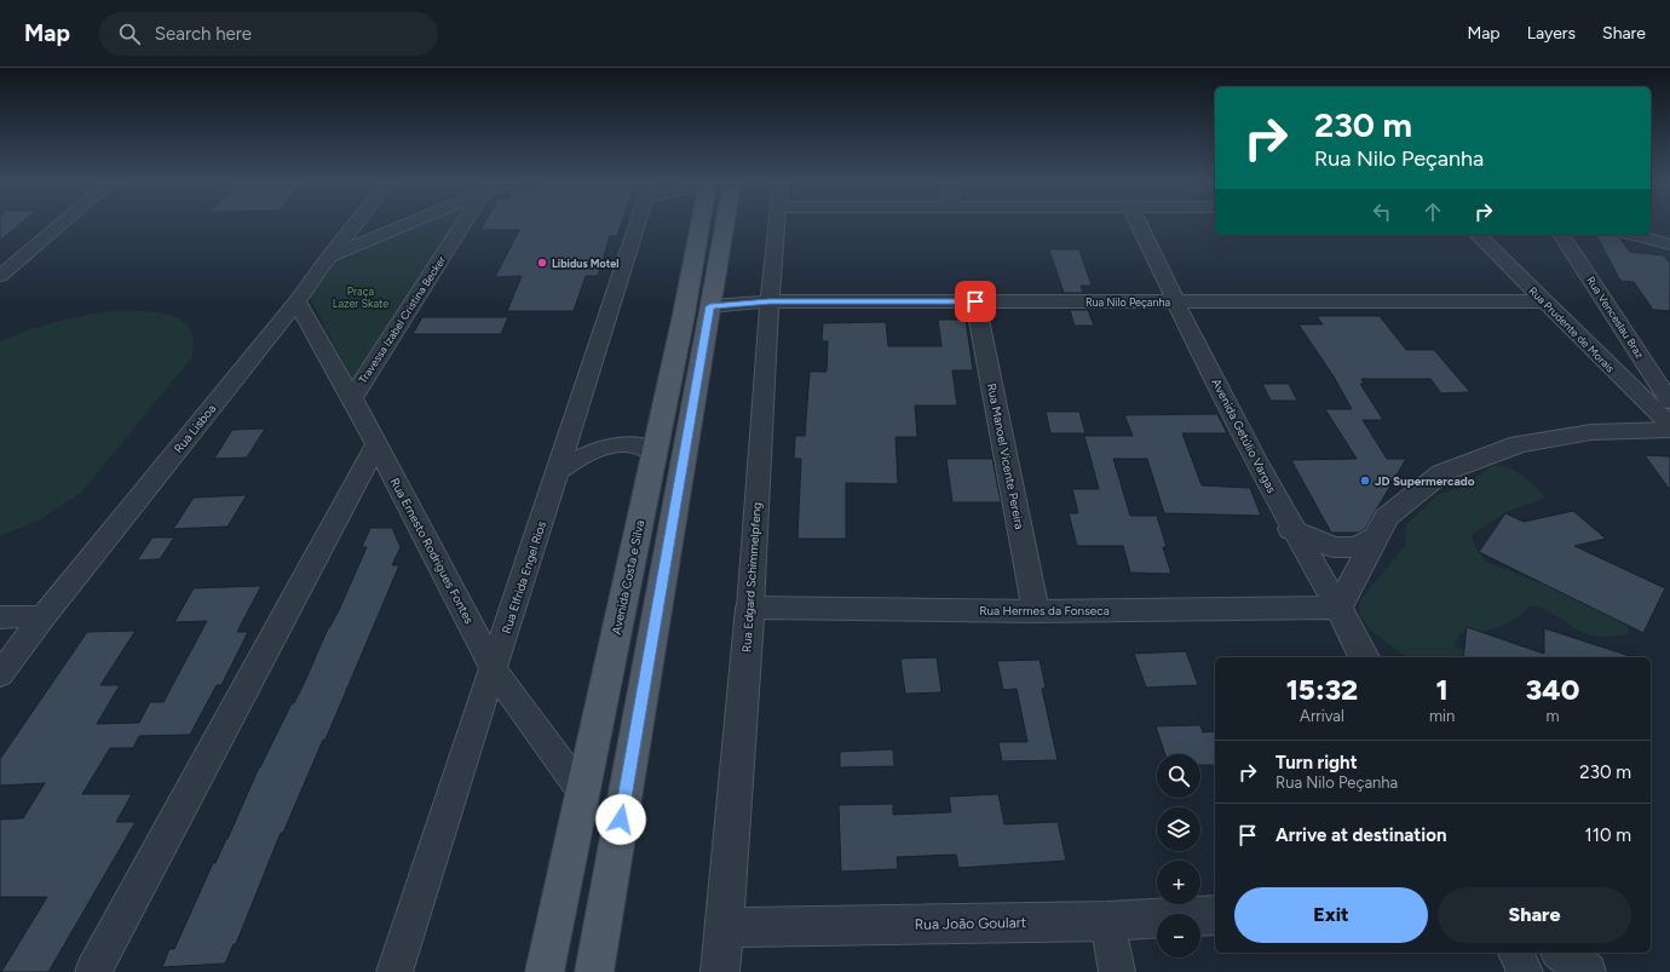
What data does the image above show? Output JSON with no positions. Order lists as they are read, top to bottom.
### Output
{
  "streets": {
    "main road": ["Avenida Costa e Silva"],
    "street": [
      "Rua Nilo Peçanha",
      "Rua Venceslau Braz",
      "Travessa Izabel Cristina Becker",
      "Rua Prudente de Morais",
      "Rua Lisboa",
      "Avenida Getúlio Vargas",
      "Rua Manoel Vicente Pereira",
      "Rua Ernesto Rodrigues Fontes",
      "Rua Elfrida Engel Rios",
      "Rua Edgard Schimmelpfeng",
      "Rua Hermes da Fonseca",
      "Rua João Goulart"
    ]
  },
  "crossings": [
    ["Rua Nilo Peçanha", "Rua Prudente de Morais"],
    ["Rua Nilo Peçanha", "Avenida Getúlio Vargas"],
    ["Rua Nilo Peçanha", "Rua Manoel Vicente Pereira"],
    ["Rua Nilo Peçanha", "Rua Edgard Schimmelpfeng"],
    ["Travessa Izabel Cristina Becker", "Rua Ernesto Rodrigues Fontes"],
    ["Rua Lisboa", "Rua Ernesto Rodrigues Fontes"],
    ["Avenida Getúlio Vargas", "Rua Hermes da Fonseca"],
    ["Rua Manoel Vicente Pereira", "Rua Hermes da Fonseca"],
    ["Rua Ernesto Rodrigues Fontes", "Rua Elfrida Engel Rios"],
    ["Rua Ernesto Rodrigues Fontes", "Avenida Costa e Silva"],
    ["Rua Edgard Schimmelpfeng", "Rua Hermes da Fonseca"],
    ["Rua Edgard Schimmelpfeng", "Rua João Goulart"]
  ],
  "parks": ["Praça Lazer Skate"],
  "places": ["Libidus Motel", "JD Supermercado"],
  "page": {
    "header": "Map",
    "search": "Search here",
    "nav": ["Map", "Layers", "Share"],
    "turn": ["230 m", "Rua Nilo Peçanha"],
    "eta": [
      "15:32",
      "Arrival",
      "1",
      "min",
      "340",
      "m"
    ],
    "list": [
      {
        "name": "Turn right",
        "note": "Rua Nilo Peçanha",
        "value": "230 m"
      },
      {
        "name": "Arrive at destination",
        "value": "110 m"
      }
    ],
    "map_buttons": ["+", "−"],
    "buttons": ["Exit", "Share"]
  }
}
